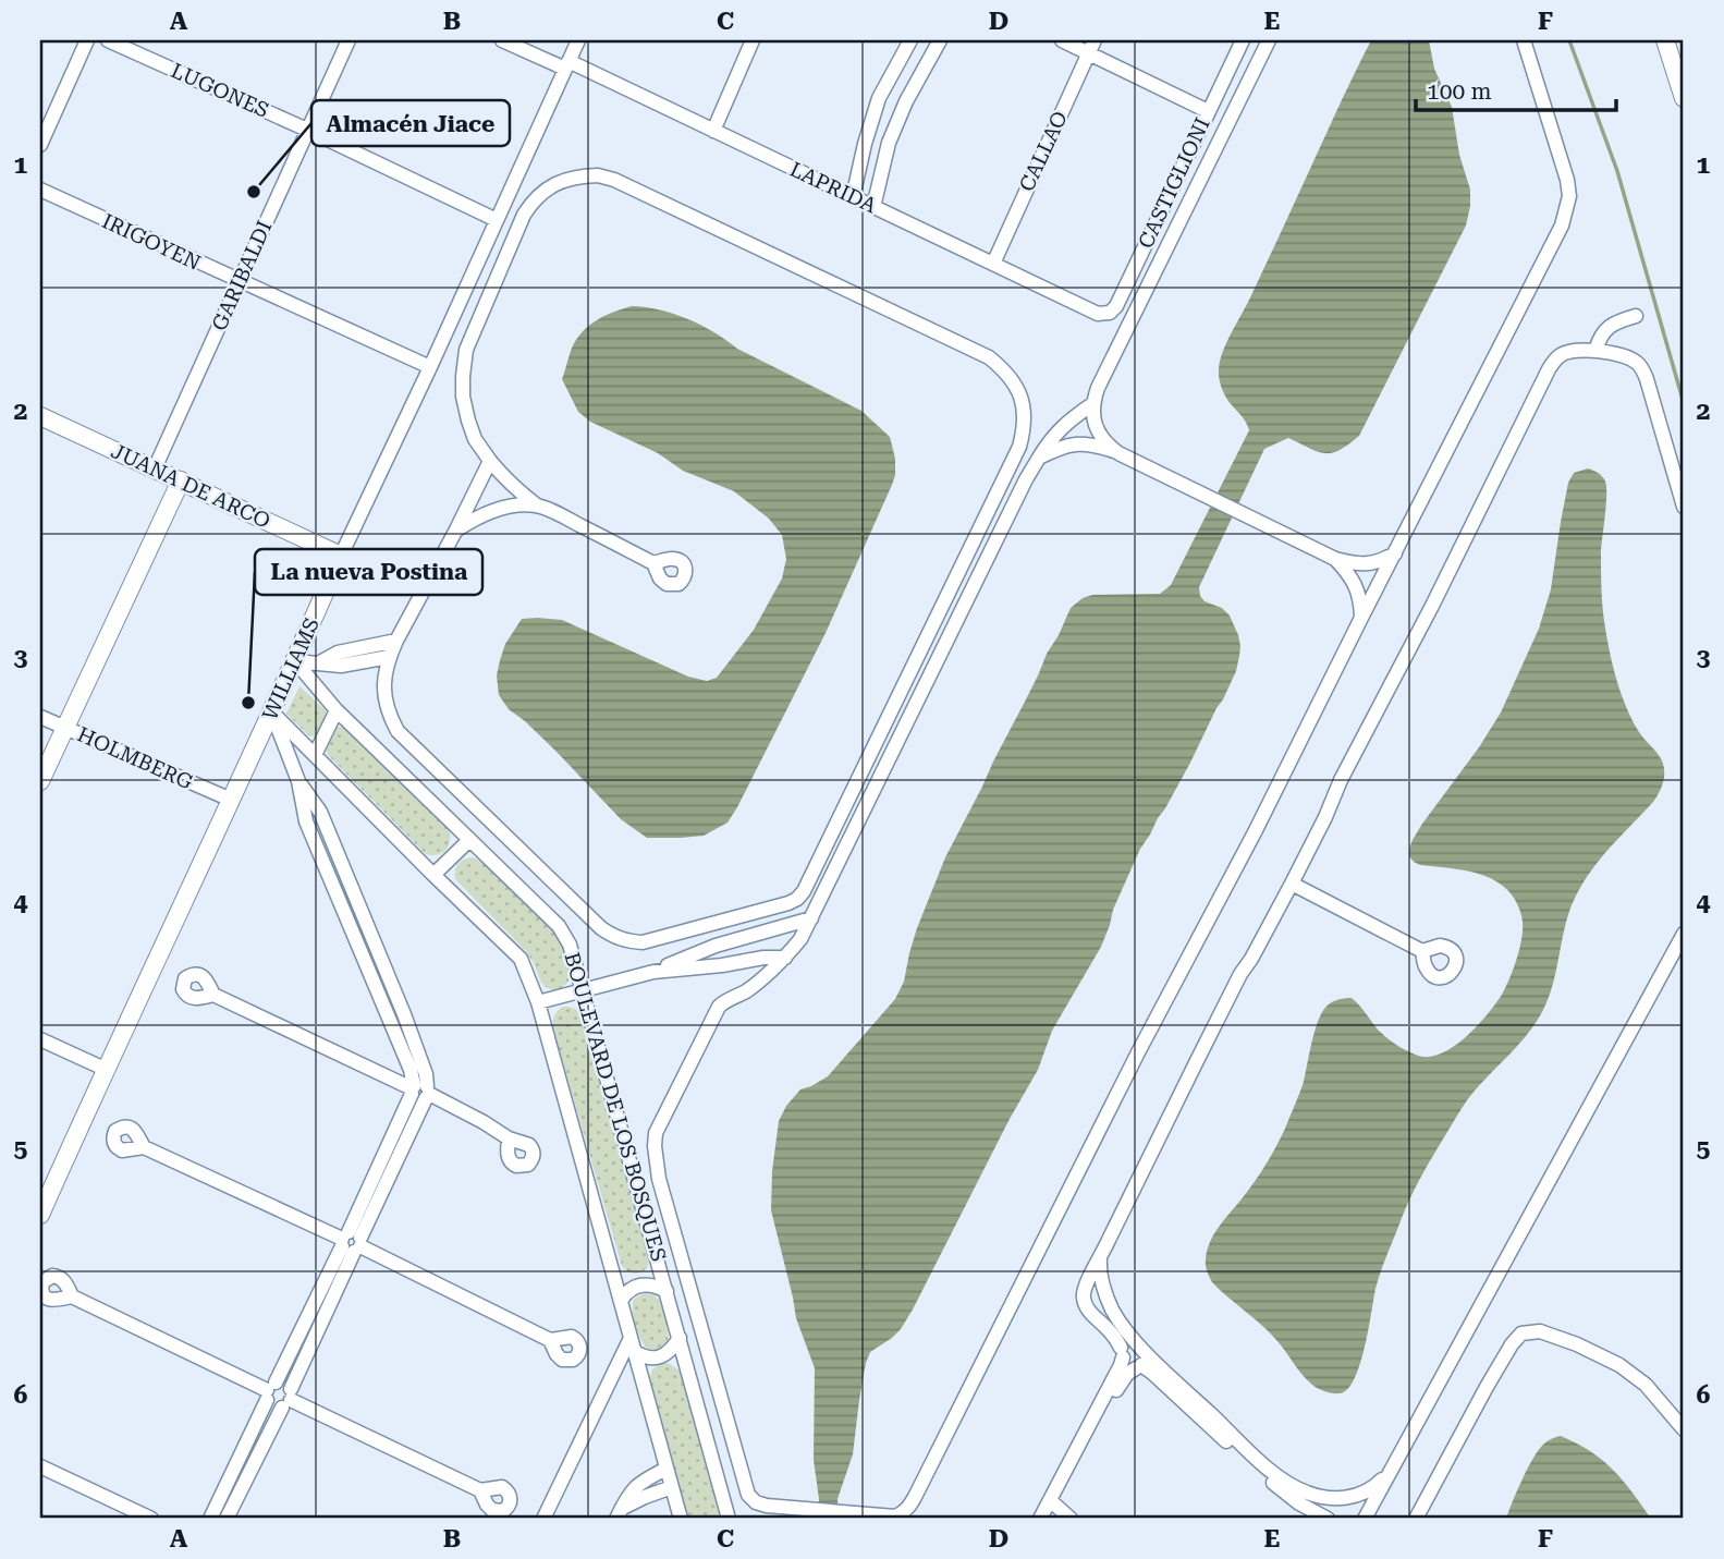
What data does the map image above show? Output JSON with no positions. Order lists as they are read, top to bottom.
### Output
{
  "streets": {
    "street": [
      "LUGONES",
      "CALLAO",
      "CASTIGLIONI",
      "LAPRIDA",
      "IRIGOYEN",
      "GARIBALDI",
      "JUANA DE ARCO",
      "WILLIAMS",
      "HOLMBERG",
      "BOULEVARD DE LOS BOSQUES"
    ]
  },
  "crossings": [
    ["LUGONES", "GARIBALDI"],
    ["LUGONES", "WILLIAMS"],
    ["CALLAO", "LAPRIDA"],
    ["CASTIGLIONI", "LAPRIDA"],
    ["LAPRIDA", "WILLIAMS"],
    ["IRIGOYEN", "GARIBALDI"],
    ["IRIGOYEN", "WILLIAMS"],
    ["GARIBALDI", "JUANA DE ARCO"],
    ["JUANA DE ARCO", "WILLIAMS"],
    ["WILLIAMS", "HOLMBERG"],
    ["WILLIAMS", "BOULEVARD DE LOS BOSQUES"]
  ],
  "places": ["Almacén Jiace", "La nueva Postina"],
  "scale_bar": "100 m",
  "grid": {
    "columns": [
      "A",
      "B",
      "C",
      "D",
      "E",
      "F"
    ],
    "rows": [
      "1",
      "2",
      "3",
      "4",
      "5",
      "6"
    ]
  }
}
